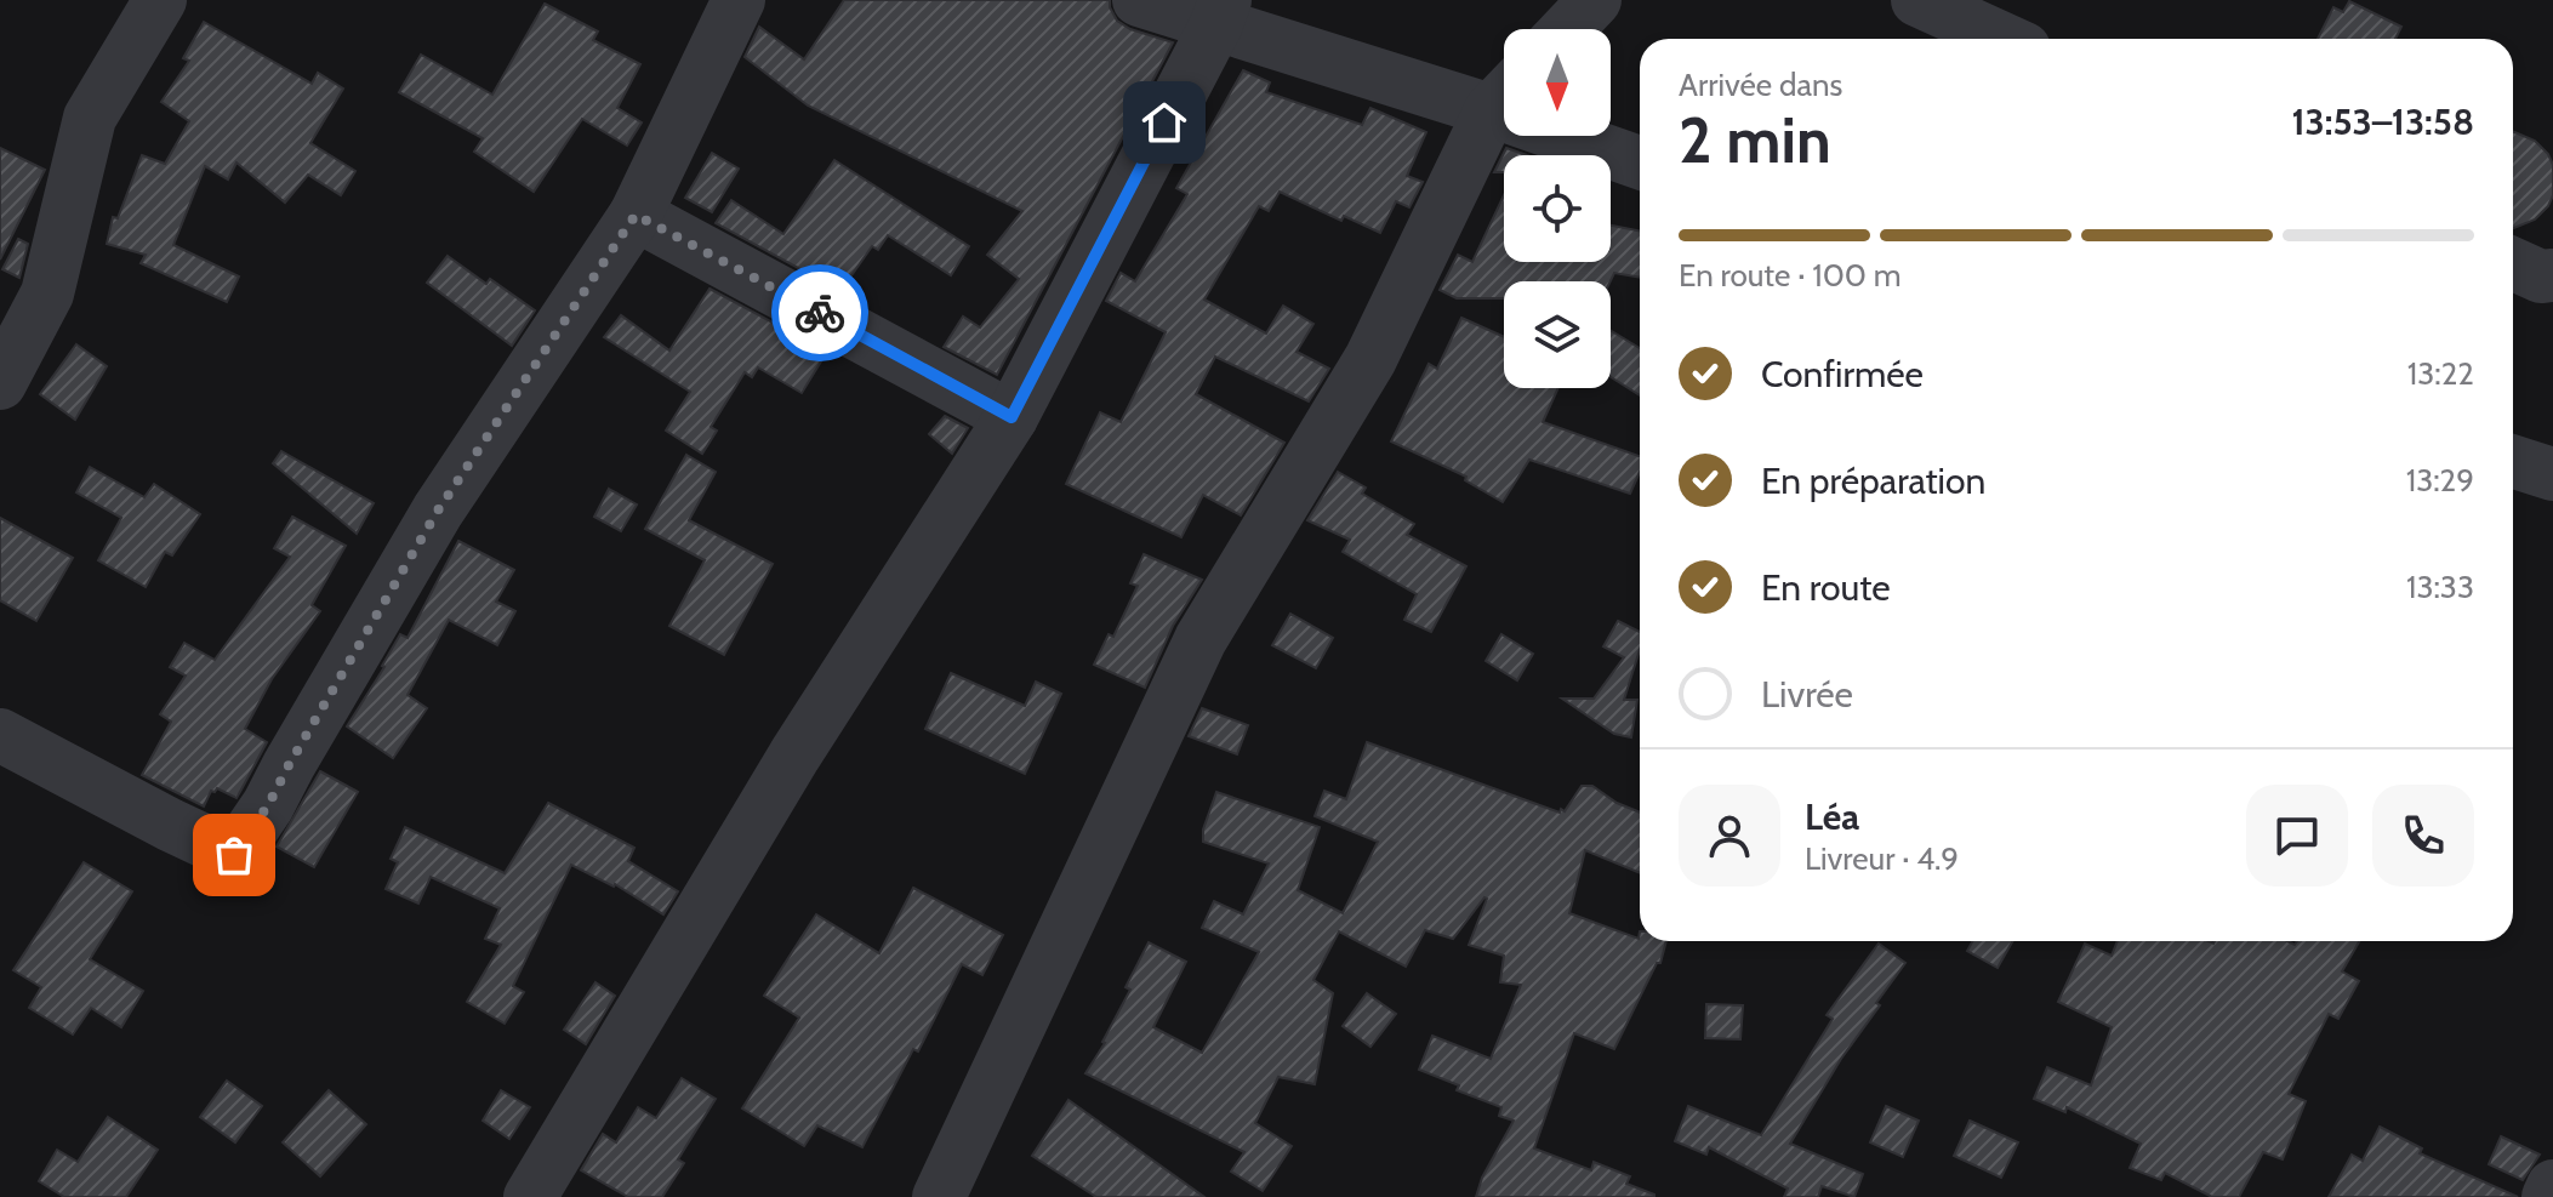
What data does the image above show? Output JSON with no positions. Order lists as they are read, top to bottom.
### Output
{
  "north": "bottom",
  "page": {
    "heading": ["2 min", "Arrivée dans", "13:53–13:58"],
    "panel": ["Léa", "Livreur · 4.9"],
    "bar": "En route · 100 m",
    "list": [
      ["Confirmée", "13:22"],
      ["En préparation", "13:29"],
      ["En route", "13:33"],
      "Livrée"
    ]
  }
}
